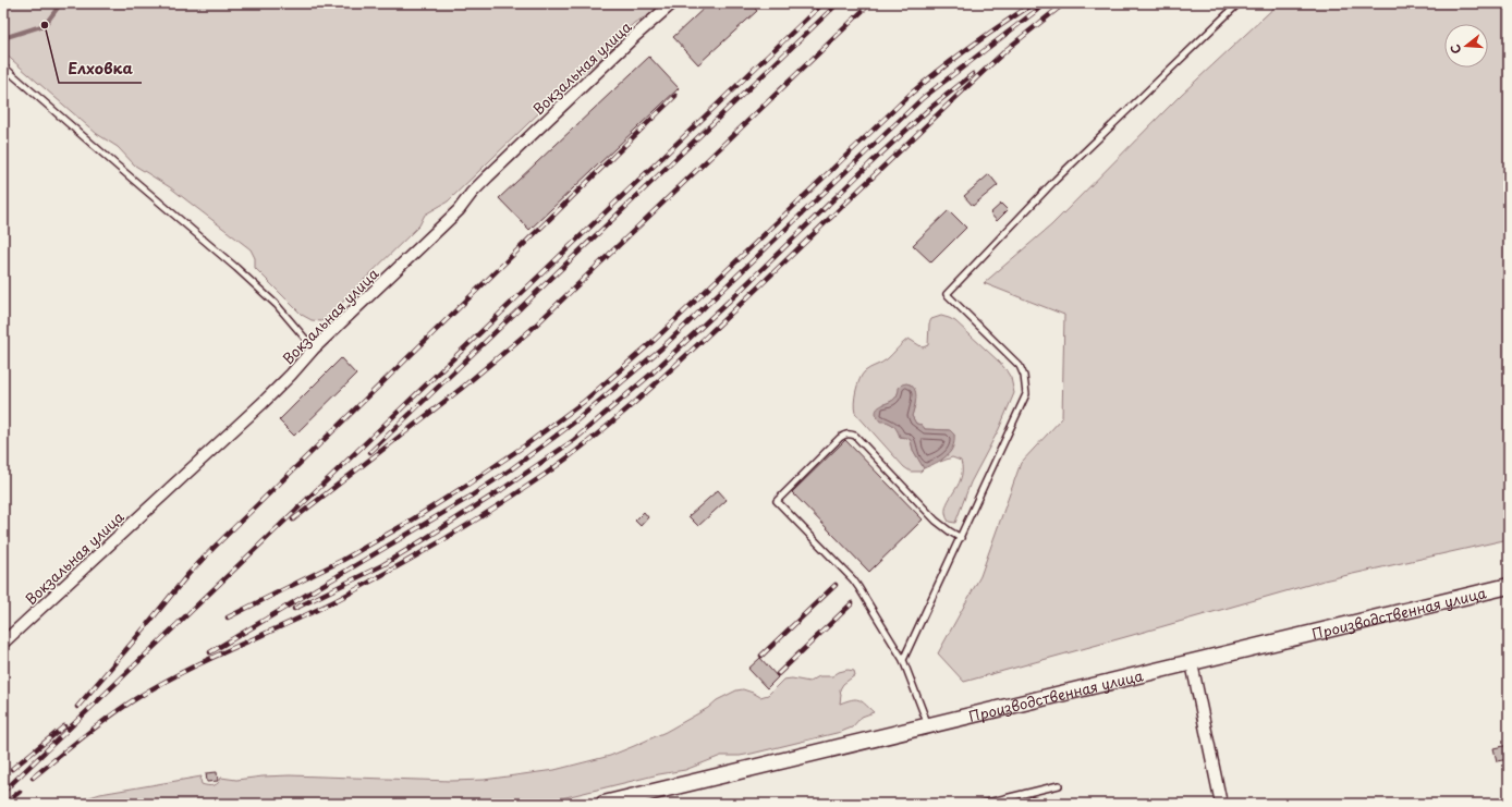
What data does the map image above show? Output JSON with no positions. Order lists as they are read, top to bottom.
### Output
{
  "streets": {
    "main road": ["Производственная улица"],
    "street": ["Вокзальная улица"]
  },
  "places": ["Елховка"],
  "north": "left"
}
